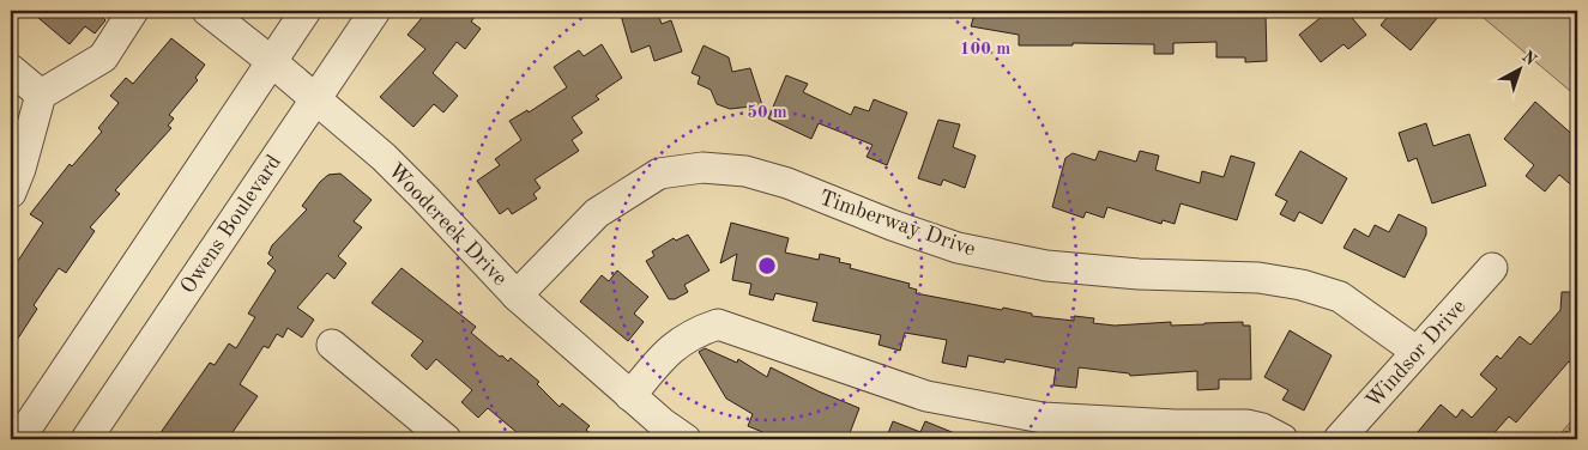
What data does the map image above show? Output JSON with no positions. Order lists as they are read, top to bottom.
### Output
{
  "streets": {
    "street": [
      "Timberway Drive",
      "Owens Boulevard",
      "Woodcreek Drive",
      "Windsor Drive"
    ]
  },
  "crossings": [
    ["Timberway Drive", "Woodcreek Drive"],
    ["Timberway Drive", "Windsor Drive"],
    ["Owens Boulevard", "Woodcreek Drive"]
  ],
  "north": "top right",
  "rings": ["100 m", "50 m"]
}
